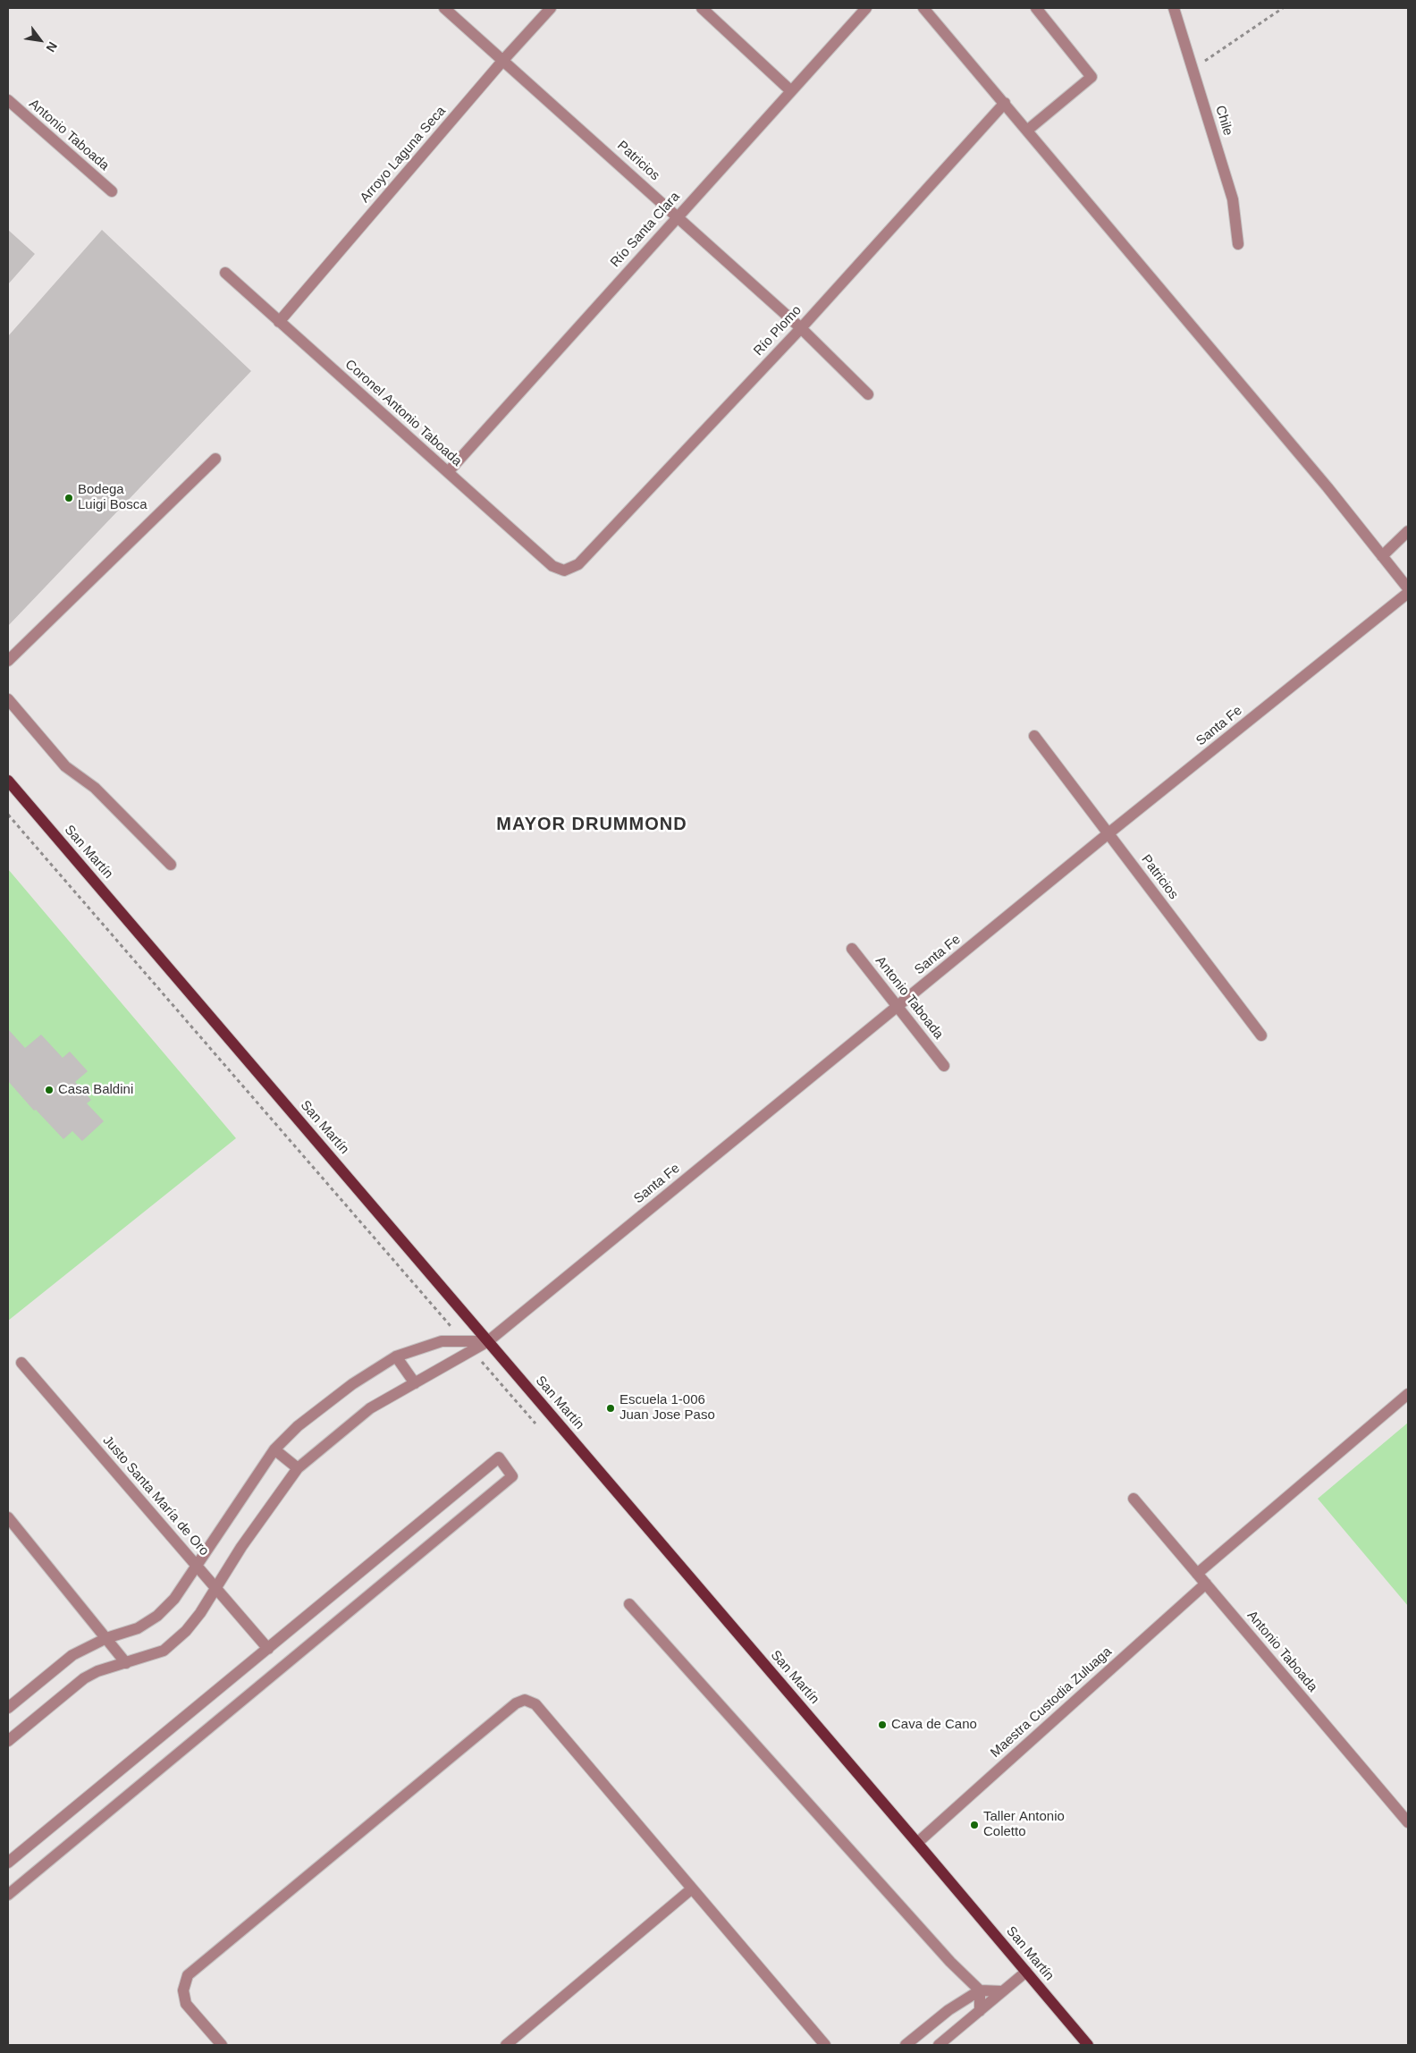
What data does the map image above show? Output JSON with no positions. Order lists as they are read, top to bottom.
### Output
{
  "streets": {
    "main road": ["San Martín"],
    "street": [
      "Chile",
      "Antonio Taboada",
      "Arroyo Laguna Seca",
      "Patricios",
      "Río Santa Clara",
      "Río Plomo",
      "Coronel Antonio Taboada",
      "Santa Fe",
      "Justo Santa María de Oro",
      "Maestra Custodia Zuluaga"
    ]
  },
  "crossings": [
    ["Antonio Taboada", "Santa Fe"],
    ["Antonio Taboada", "Maestra Custodia Zuluaga"],
    ["Arroyo Laguna Seca", "Patricios"],
    ["Arroyo Laguna Seca", "Coronel Antonio Taboada"],
    ["Patricios", "Río Santa Clara"],
    ["Patricios", "Río Plomo"],
    ["Patricios", "Santa Fe"],
    ["Río Santa Clara", "Coronel Antonio Taboada"],
    ["Río Plomo", "Coronel Antonio Taboada"],
    ["Santa Fe", "San Martín"],
    ["Santa Fe", "Justo Santa María de Oro"],
    ["San Martín", "Maestra Custodia Zuluaga"]
  ],
  "districts": ["MAYOR DRUMMOND"],
  "places": [
    "Bodega Luigi Bosca",
    "Casa Baldini",
    "Escuela 1-006 Juan Jose Paso",
    "Cava de Cano",
    "Taller Antonio Coletto"
  ],
  "north": "bottom right"
}
